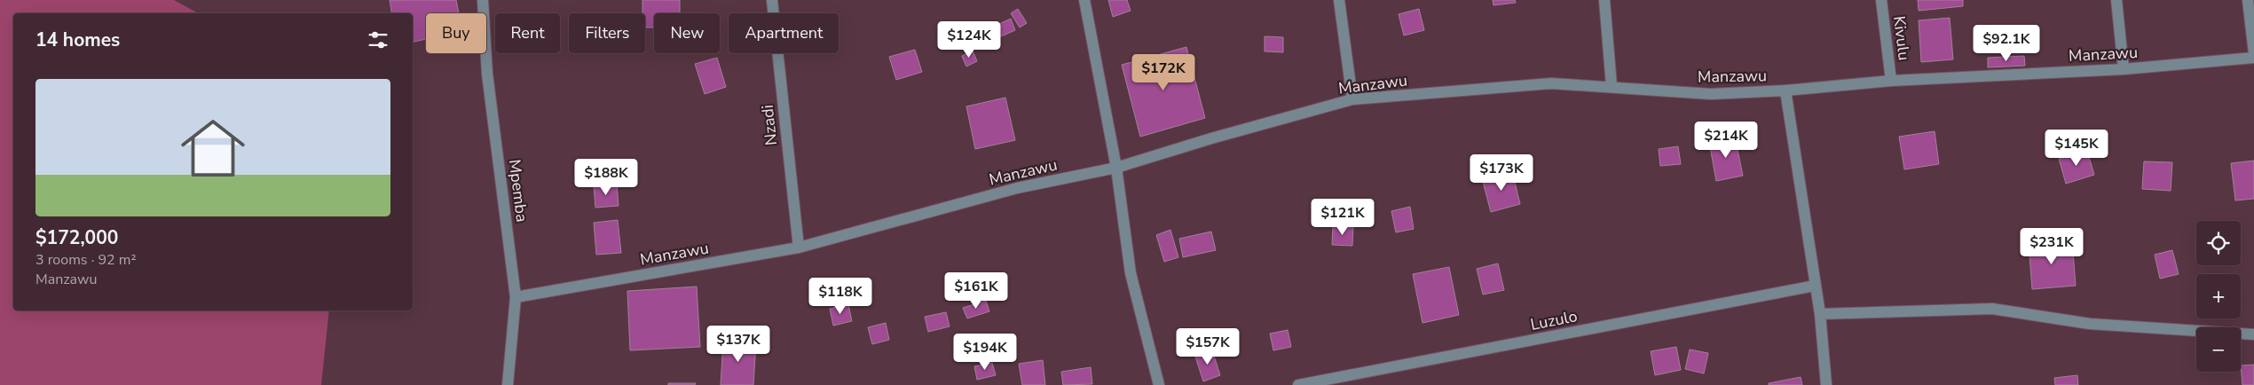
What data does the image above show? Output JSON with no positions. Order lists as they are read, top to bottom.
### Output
{
  "streets": {
    "street": [
      "Kivulu",
      "Manzawu",
      "Nzadi",
      "Mpemba",
      "Luzulo"
    ]
  },
  "crossings": [
    ["Kivulu", "Manzawu"],
    ["Manzawu", "Nzadi"],
    ["Manzawu", "Mpemba"]
  ],
  "page": {
    "chip": [
      "Buy",
      "Rent",
      "Filters",
      "New",
      "Apartment"
    ],
    "heading": "14 homes",
    "price": [
      "$124K",
      "$92.1K",
      "$172K",
      "$214K",
      "$145K",
      "$173K",
      "$188K",
      "$121K",
      "$231K",
      "$161K",
      "$118K",
      "$137K",
      "$157K",
      "$194K"
    ],
    "list": [
      {
        "name": "$172,000",
        "note": "3 rooms · 92 m² · Manzawu"
      }
    ],
    "map_buttons": ["+", "−"]
  }
}
